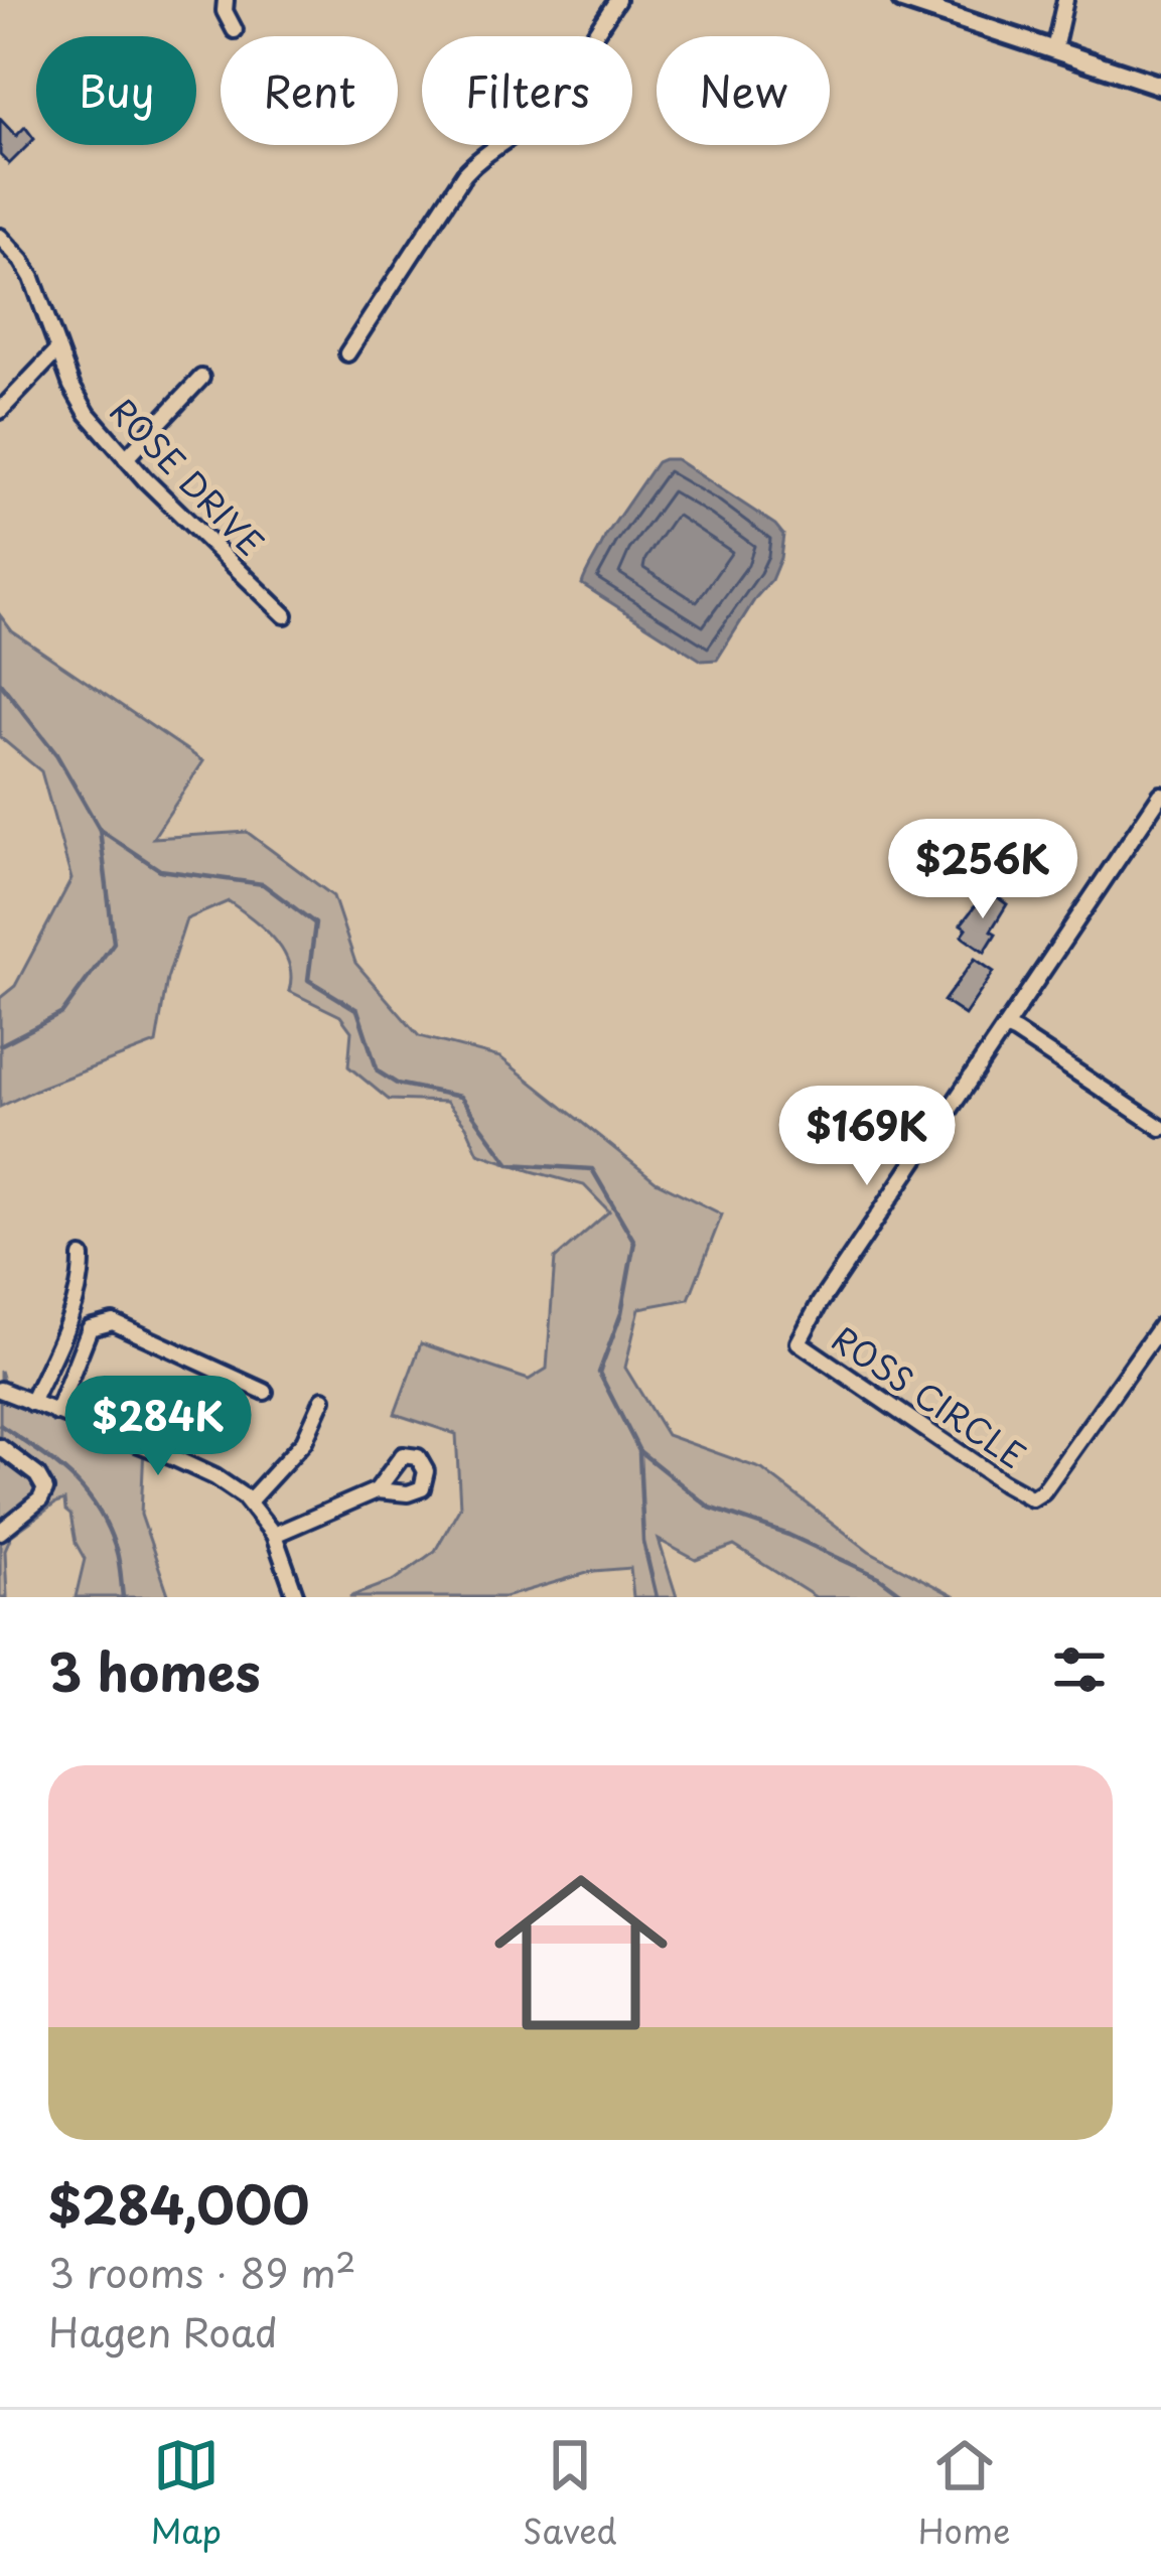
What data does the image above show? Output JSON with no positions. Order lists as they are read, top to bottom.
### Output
{
  "streets": {
    "street": ["ROSE DRIVE", "ROSS CIRCLE"]
  },
  "page": {
    "chip": [
      "Buy",
      "Rent",
      "Filters",
      "New"
    ],
    "price": ["$256K", "$169K", "$284K"],
    "heading": "3 homes",
    "list": [
      {
        "name": "$284,000",
        "note": "3 rooms · 89 m² · Hagen Road"
      }
    ],
    "tabs": ["Map", "Saved", "Home"]
  }
}
